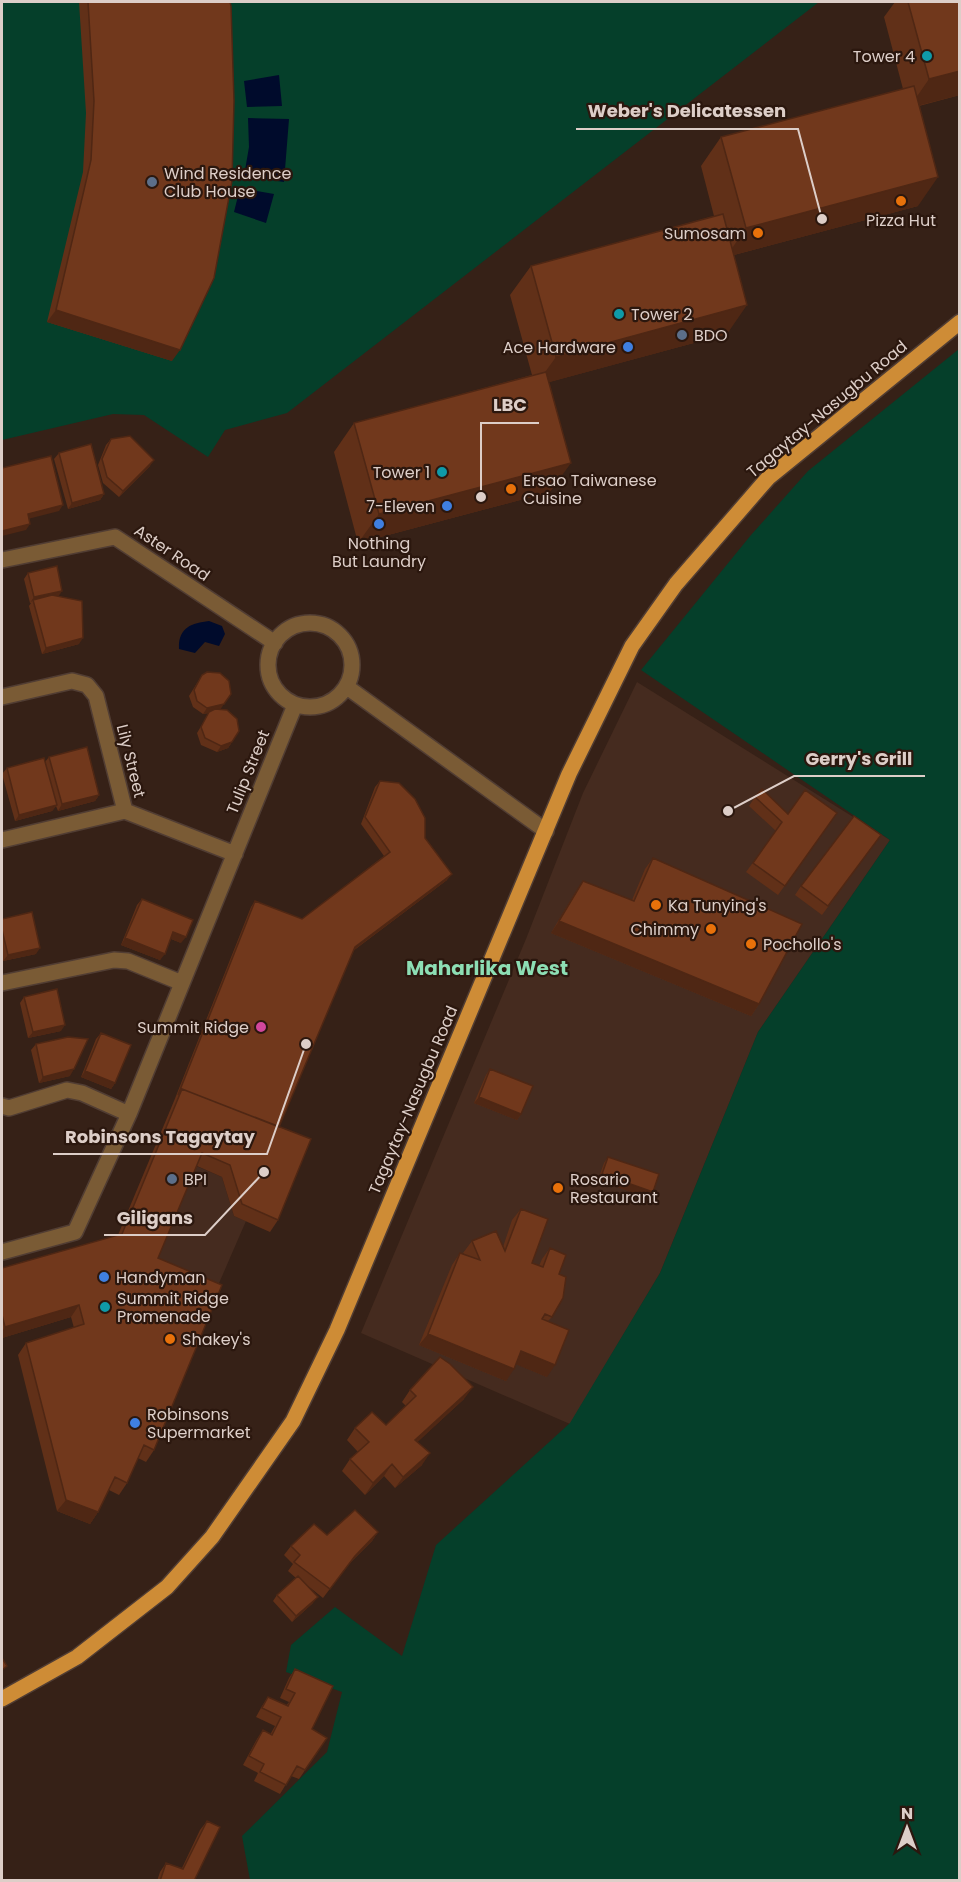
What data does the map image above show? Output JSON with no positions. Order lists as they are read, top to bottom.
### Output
{
  "streets": {
    "main road": ["Tagaytay-Nasugbu Road"],
    "street": ["Aster Road", "Lily Street", "Tulip Street"]
  },
  "crossings": [
    ["Aster Road", "Tulip Street"]
  ],
  "districts": ["Maharlika West"],
  "places": [
    "Tower 4",
    "Wind Residence Club House",
    "Pizza Hut",
    "Weber's Delicatessen",
    "Sumosam",
    "Tower 2",
    "BDO",
    "Ace Hardware",
    "Tower 1",
    "Ersao Taiwanese Cuisine",
    "LBC",
    "7-Eleven",
    "Nothing But Laundry",
    "Gerry's Grill",
    "Ka Tunying's",
    "Chimmy",
    "Pochollo's",
    "Summit Ridge",
    "Robinsons Tagaytay",
    "Giligans",
    "BPI",
    "Rosario Restaurant",
    "Handyman",
    "Summit Ridge Promenade",
    "Shakey's",
    "Robinsons Supermarket"
  ],
  "north": "top"
}
